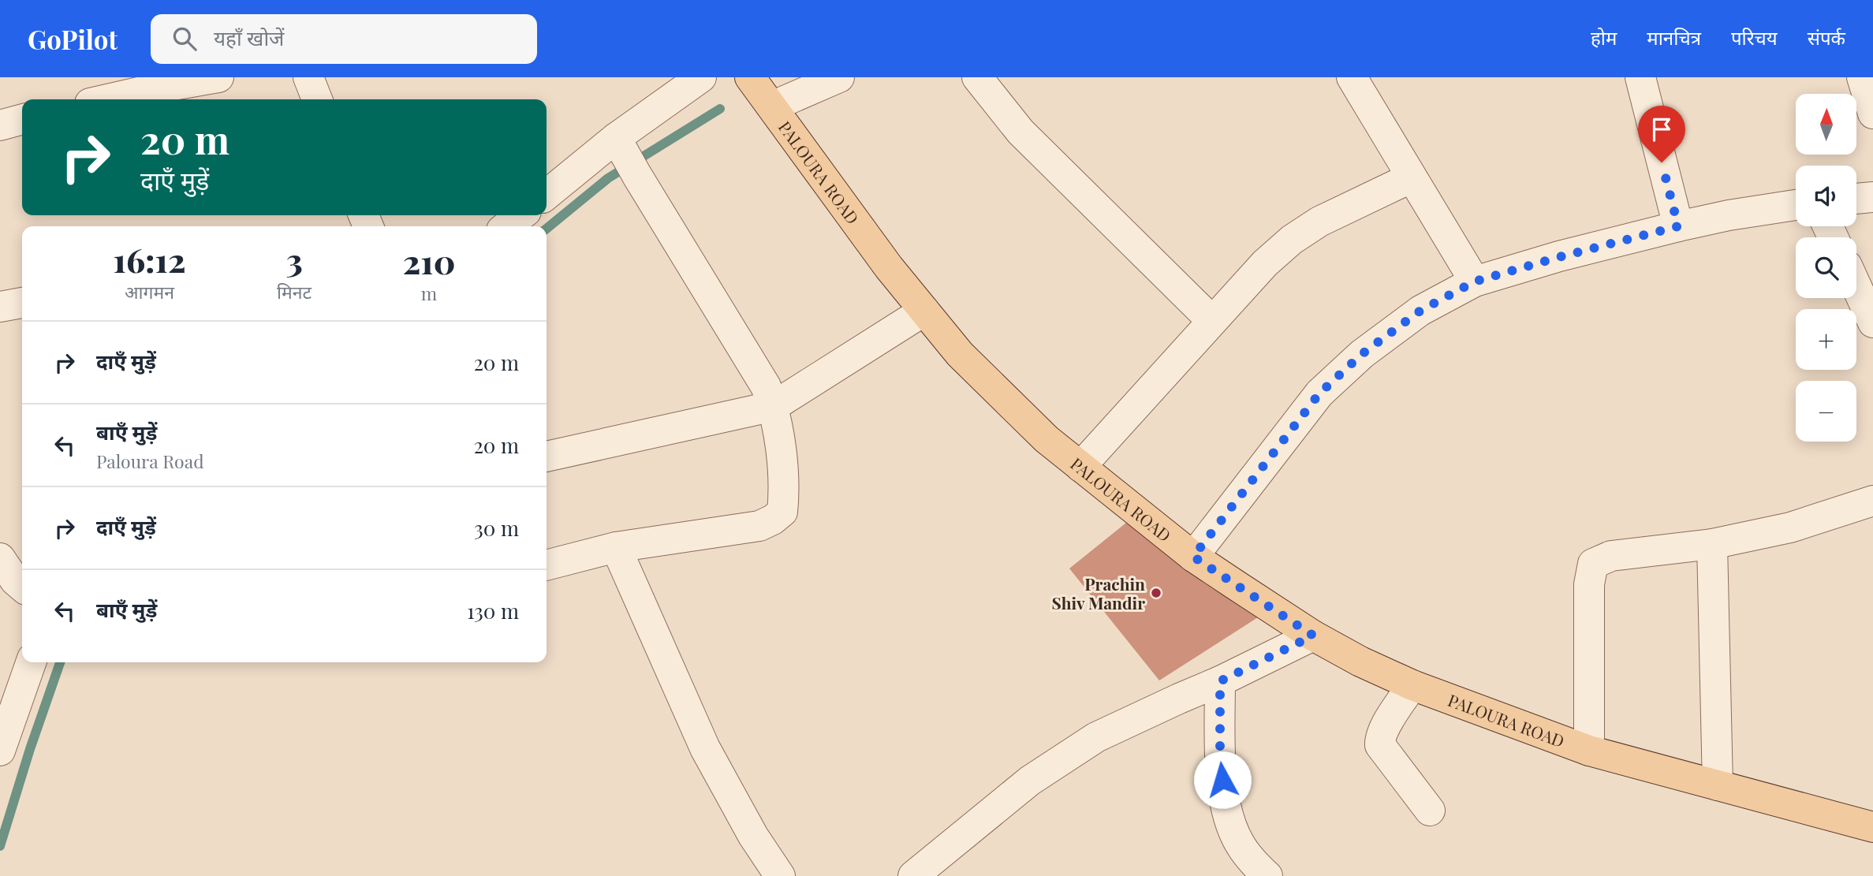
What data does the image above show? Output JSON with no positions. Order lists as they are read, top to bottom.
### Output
{
  "streets": {
    "main road": ["PALOURA ROAD"]
  },
  "places": ["Prachin Shiv Mandir"],
  "north": "top",
  "page": {
    "header": "GoPilot",
    "search": "यहाँ खोजें",
    "nav": [
      "होम",
      "मानचित्र",
      "परिचय",
      "संपर्क"
    ],
    "map_buttons": ["+", "−"],
    "turn": ["20 m", "दाएँ मुड़ें"],
    "eta": [
      "16:12",
      "आगमन",
      "3",
      "मिनट",
      "210",
      "m"
    ],
    "list": [
      {
        "name": "दाएँ मुड़ें",
        "value": "20 m"
      },
      {
        "name": "बाएँ मुड़ें",
        "note": "Paloura Road",
        "value": "20 m"
      },
      {
        "name": "दाएँ मुड़ें",
        "value": "30 m"
      },
      {
        "name": "बाएँ मुड़ें",
        "value": "130 m"
      }
    ]
  }
}
